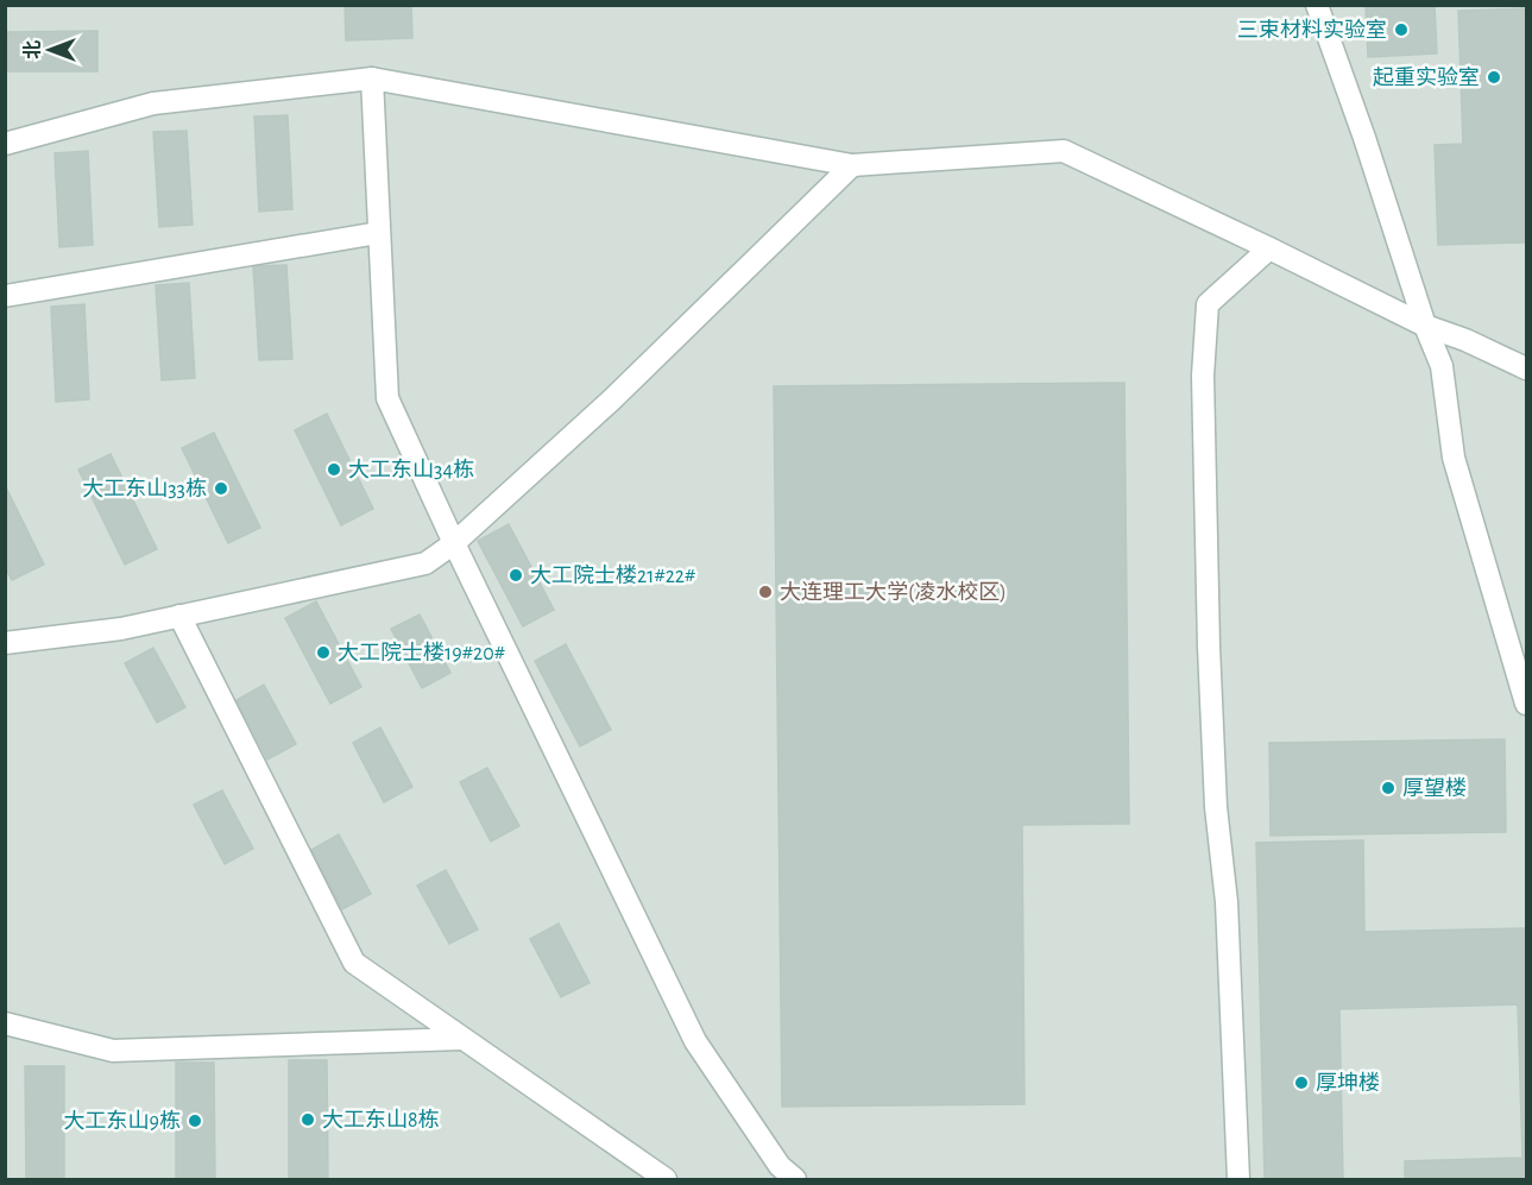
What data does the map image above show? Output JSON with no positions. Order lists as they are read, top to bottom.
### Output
{
  "places": [
    "三束材料实验室",
    "起重实验室",
    "大工东山34栋",
    "大工东山33栋",
    "大工院士楼21#22#",
    "大连理工大学(凌水校区)",
    "大工院士楼19#20#",
    "厚望楼",
    "厚坤楼",
    "大工东山8栋",
    "大工东山9栋"
  ],
  "north": "left"
}
